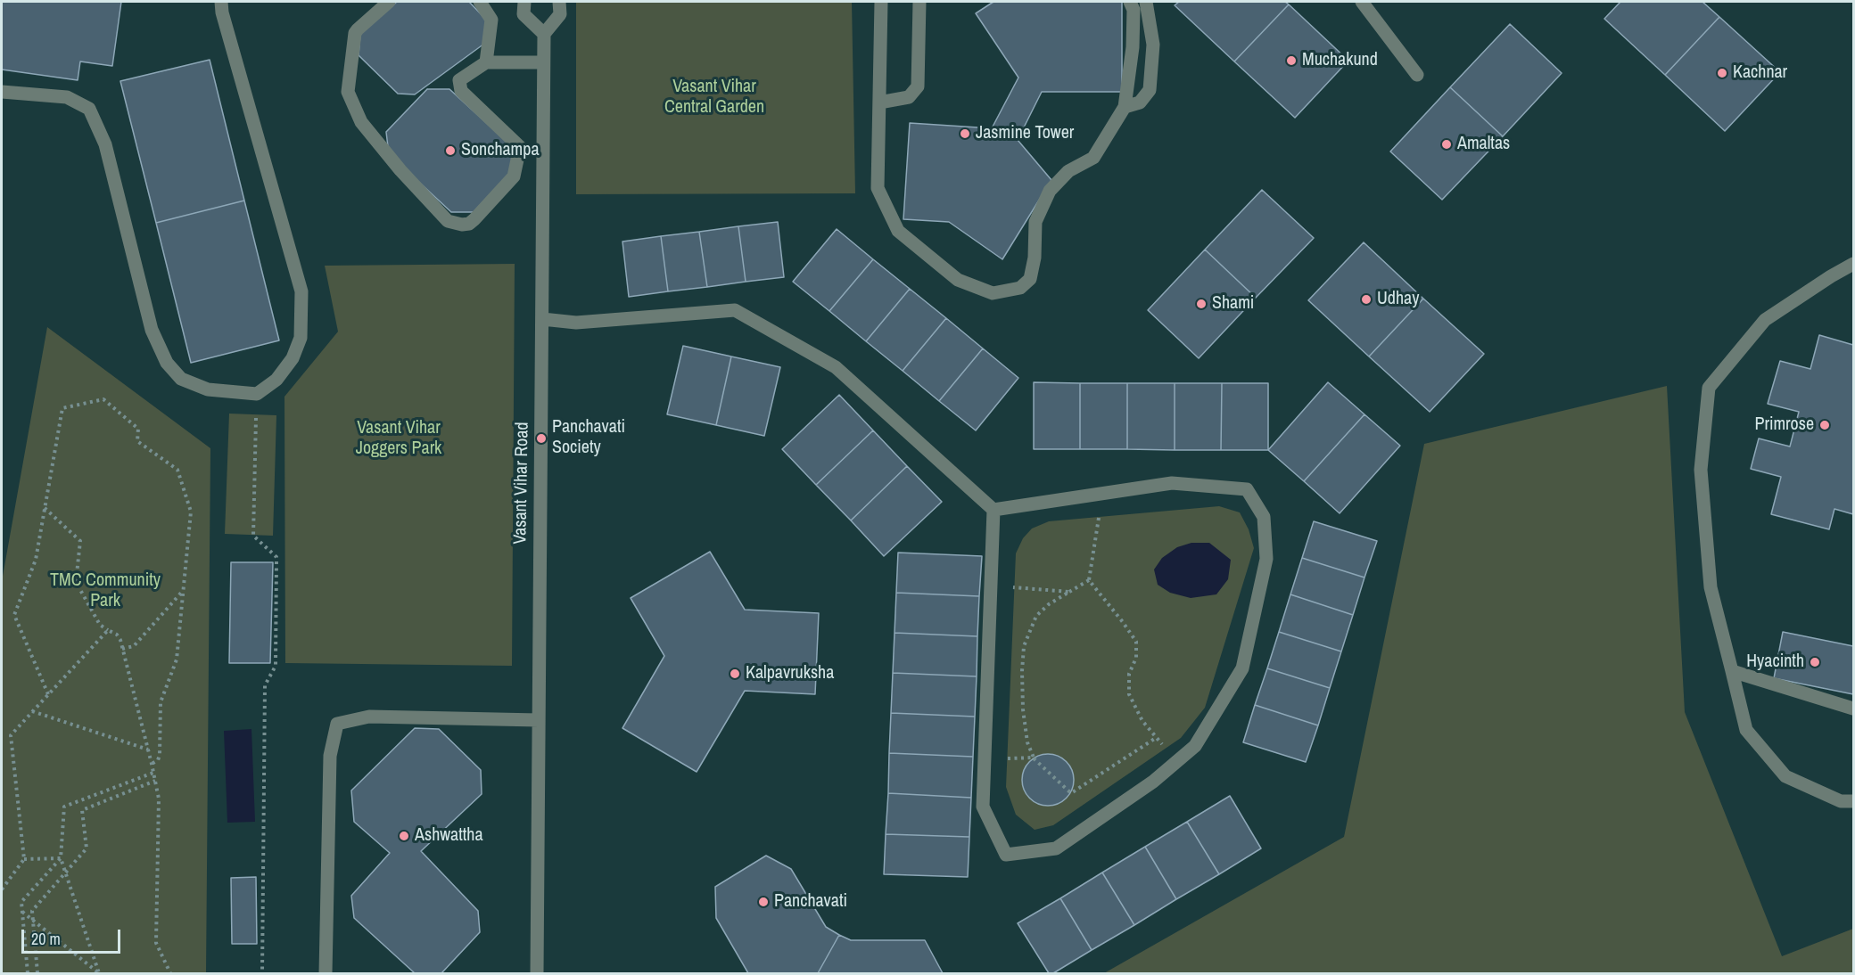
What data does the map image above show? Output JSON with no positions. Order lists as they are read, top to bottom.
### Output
{
  "streets": {
    "street": ["Vasant Vihar Road"]
  },
  "parks": ["Vasant Vihar Central Garden", "Vasant Vihar Joggers Park", "TMC Community Park"],
  "places": [
    "Muchakund",
    "Kachnar",
    "Jasmine Tower",
    "Amaltas",
    "Sonchampa",
    "Udhay",
    "Shami",
    "Primrose",
    "Panchavati Society",
    "Hyacinth",
    "Kalpavruksha",
    "Ashwattha",
    "Panchavati"
  ],
  "scale_bar": "20 m"
}
